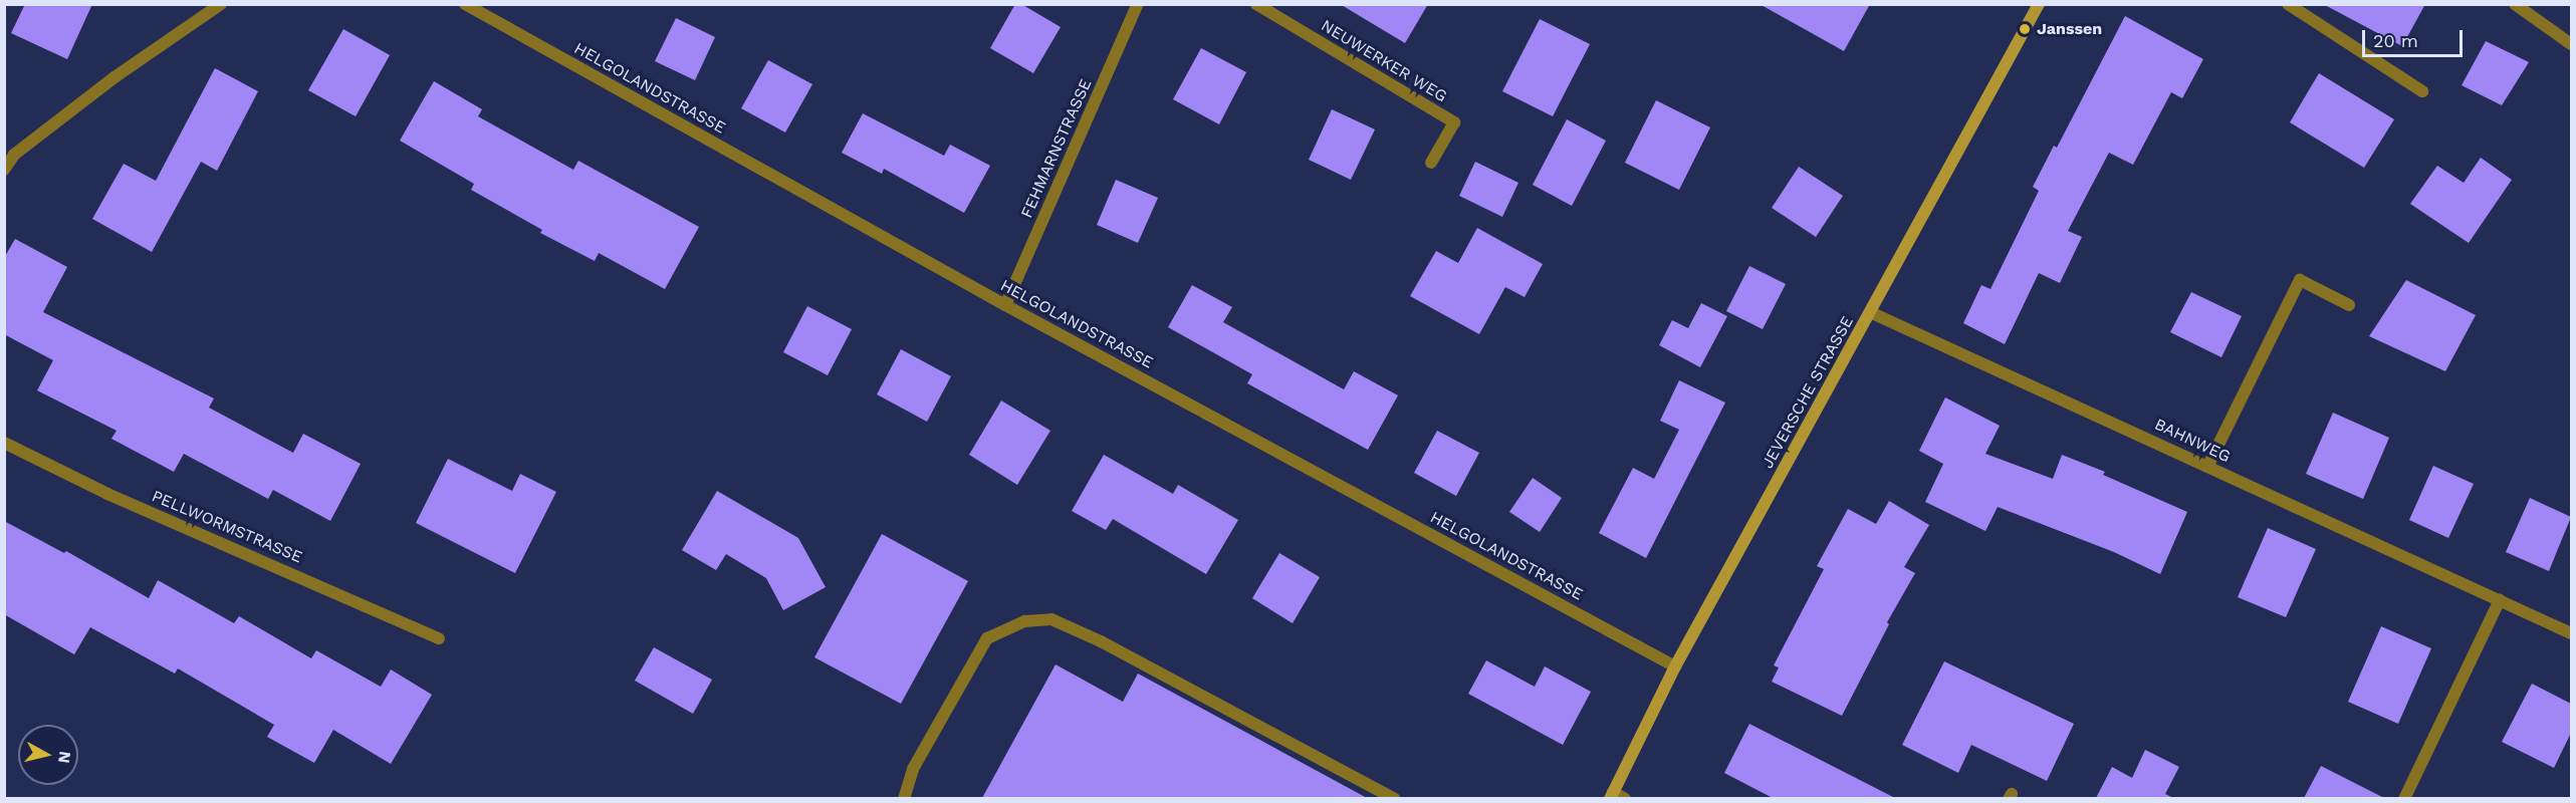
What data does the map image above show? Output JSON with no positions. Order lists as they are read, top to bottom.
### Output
{
  "streets": {
    "street": [
      "NEUWERKER WEG",
      "HELGOLANDSTRASSE",
      "FEHMARNSTRASSE",
      "JEVERSCHE STRASSE",
      "BAHNWEG",
      "PELLWORMSTRASSE"
    ]
  },
  "crossings": [
    ["HELGOLANDSTRASSE", "FEHMARNSTRASSE"],
    ["HELGOLANDSTRASSE", "JEVERSCHE STRASSE"],
    ["JEVERSCHE STRASSE", "BAHNWEG"]
  ],
  "places": ["Janssen"],
  "scale_bar": "20 m",
  "north": "right"
}
